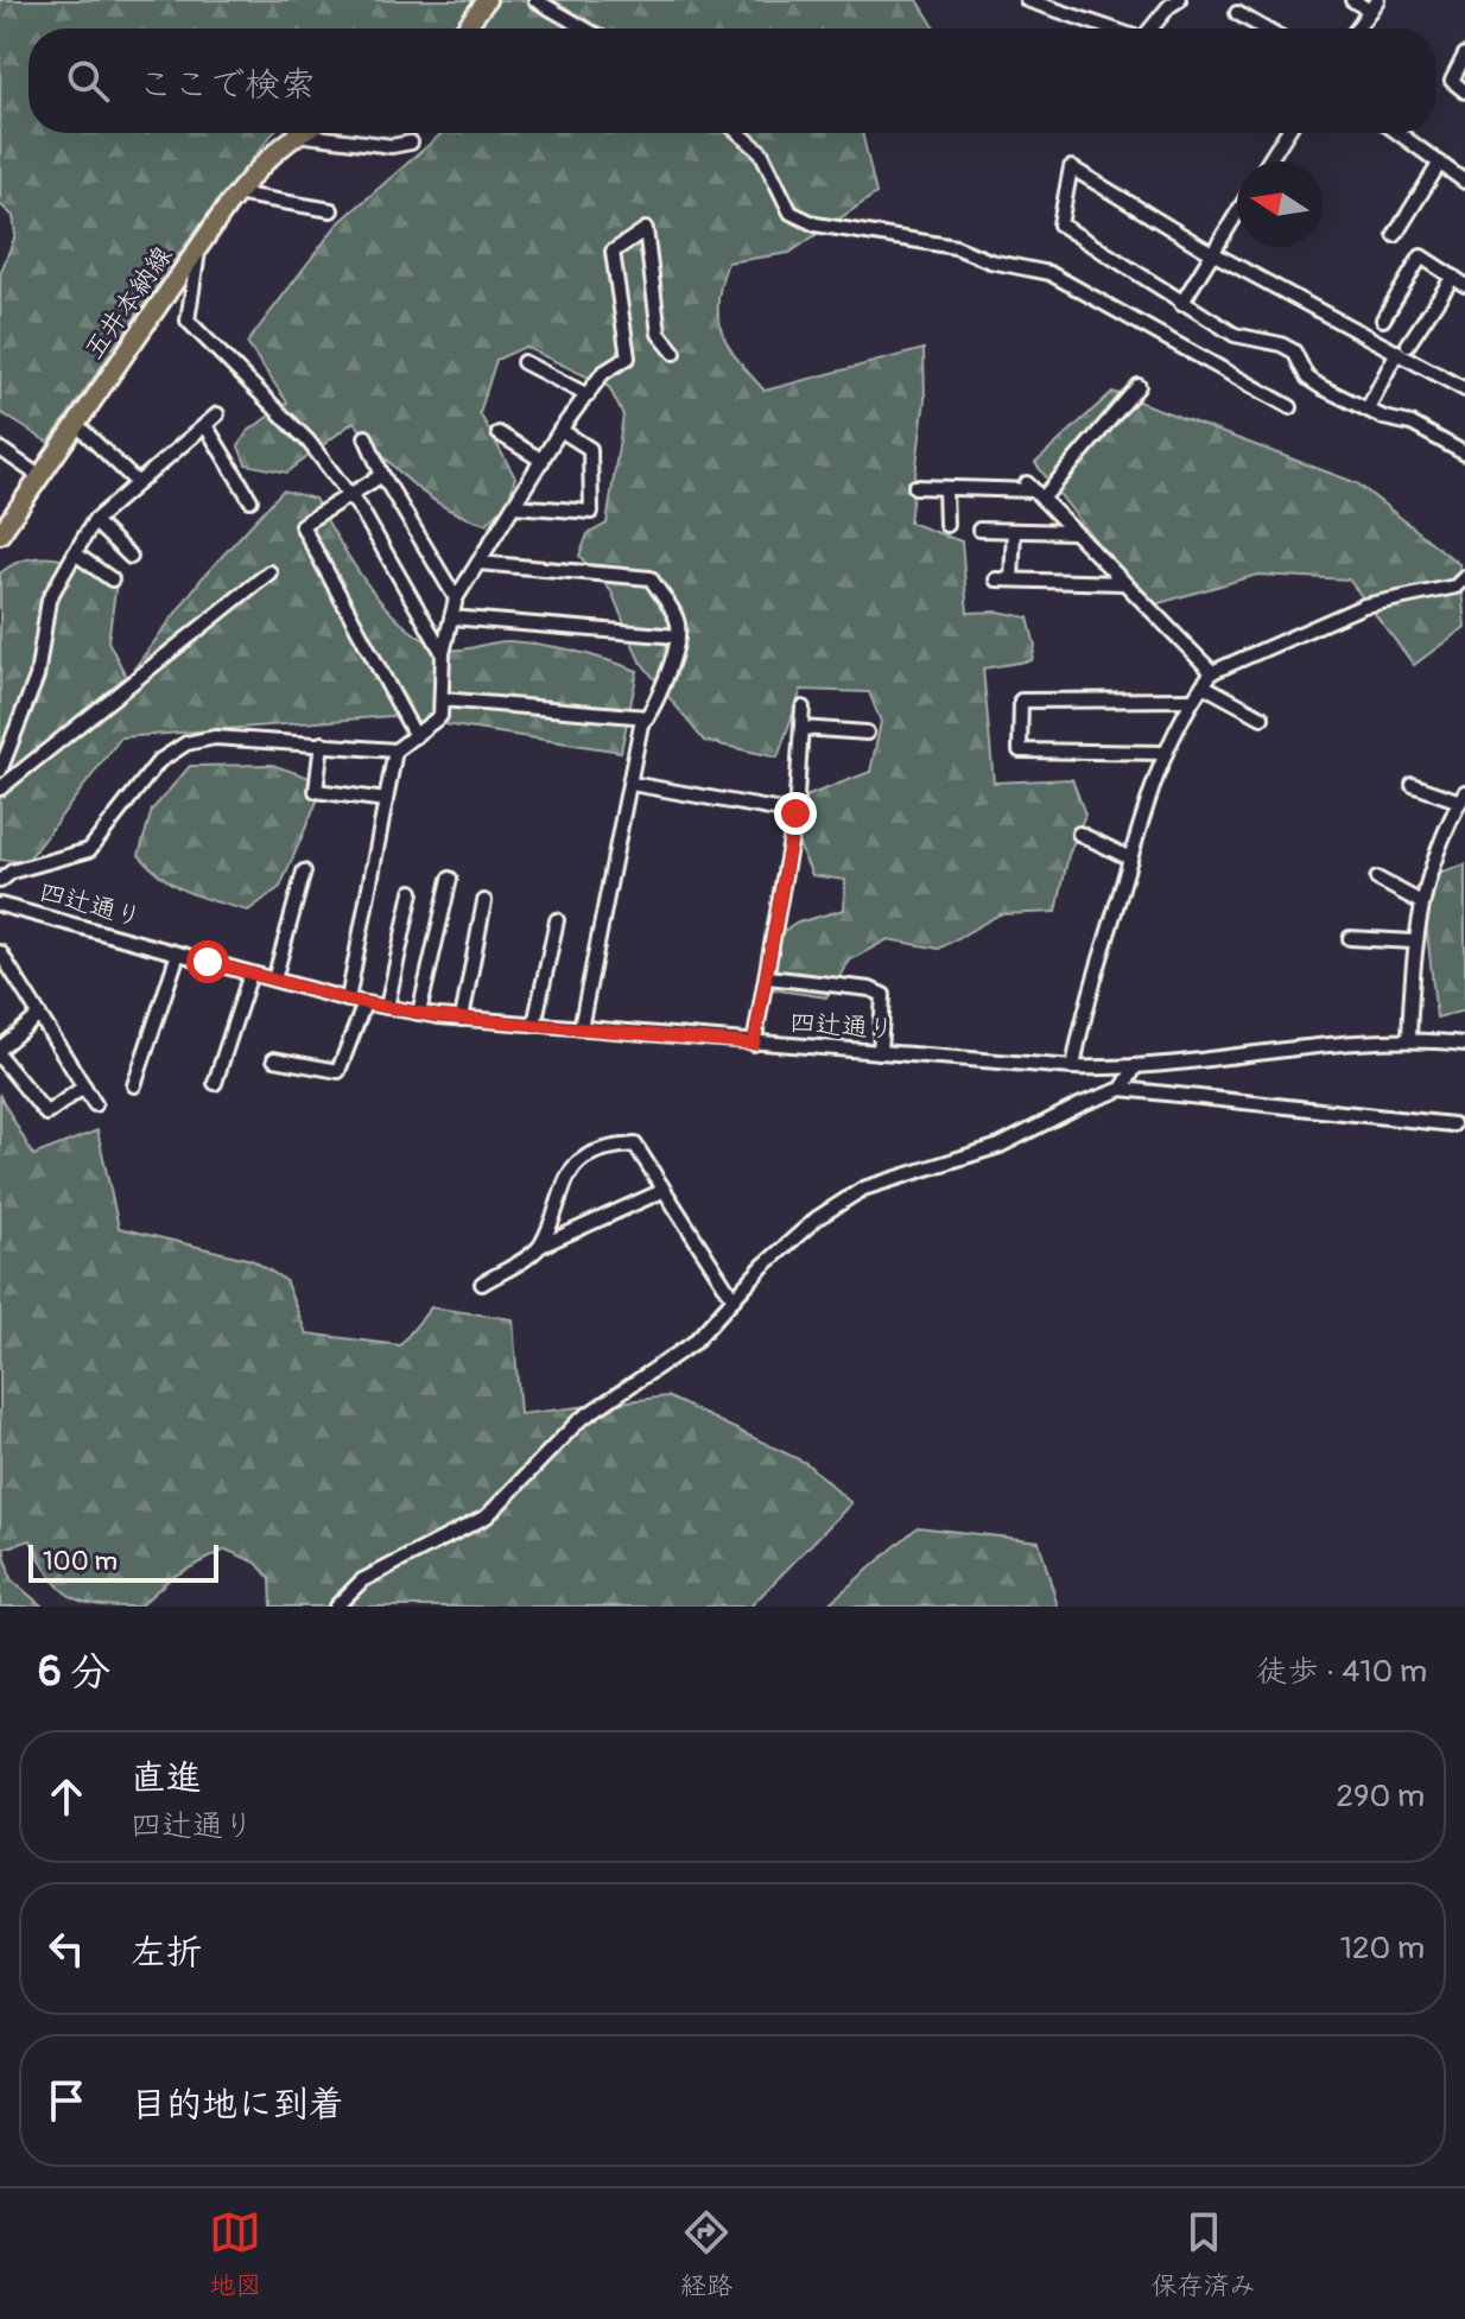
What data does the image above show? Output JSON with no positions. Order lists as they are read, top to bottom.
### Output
{
  "streets": {
    "main road": ["五井本納線"],
    "street": ["四辻通り"]
  },
  "scale_bar": "100 m",
  "north": "left",
  "page": {
    "search": "ここで検索",
    "scale": "100 m",
    "heading": ["6 分", "徒歩 · 410 m"],
    "list": [
      ["直進", "四辻通り", "290 m"],
      ["左折", "120 m"],
      "目的地に到着"
    ],
    "nav": ["地図", "経路", "保存済み"]
  }
}
